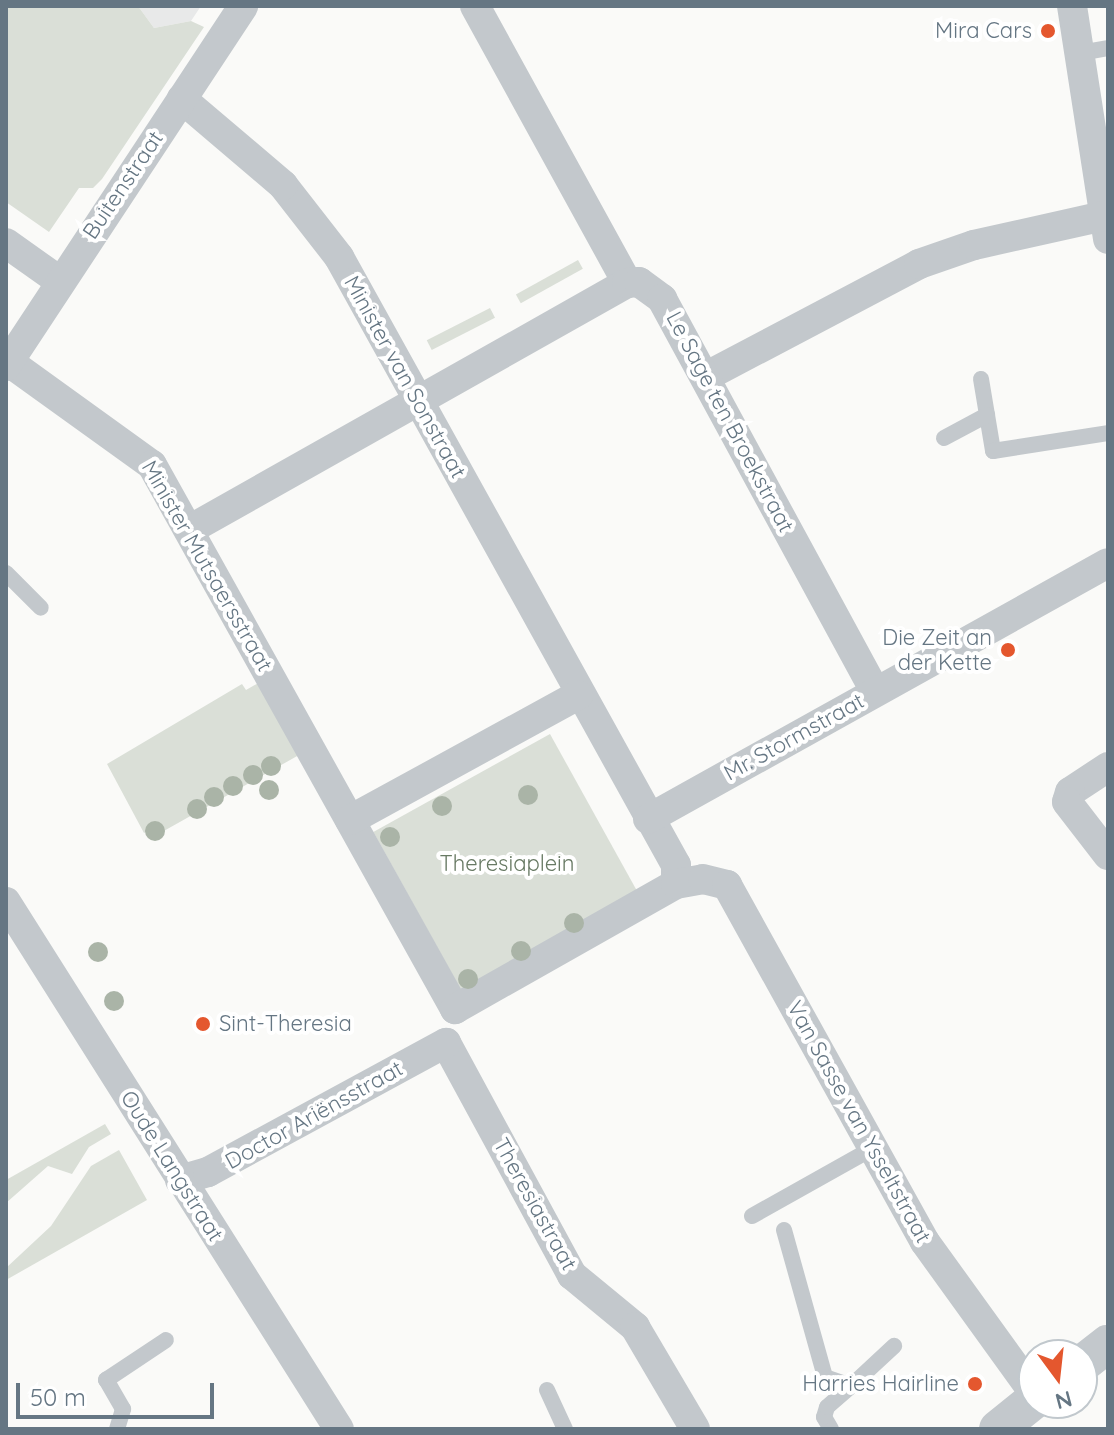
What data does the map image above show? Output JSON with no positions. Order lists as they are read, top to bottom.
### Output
{
  "streets": {
    "street": [
      "Buitenstraat",
      "Minister van Sonstraat",
      "Le Sage ten Broekstraat",
      "Minister Mutsaersstraat",
      "Mr. Stormstraat",
      "Doctor Ariënsstraat",
      "Van Sasse van Ysseltstraat",
      "Oude Langstraat",
      "Theresiastraat"
    ]
  },
  "crossings": [
    ["Buitenstraat", "Minister van Sonstraat"],
    ["Buitenstraat", "Minister Mutsaersstraat"],
    ["Le Sage ten Broekstraat", "Mr. Stormstraat"],
    ["Doctor Ariënsstraat", "Oude Langstraat"],
    ["Doctor Ariënsstraat", "Theresiastraat"]
  ],
  "parks": ["Theresiaplein"],
  "places": [
    "Mira Cars",
    "Die Zeit an der Kette",
    "Sint-Theresia",
    "Harries Hairline"
  ],
  "scale_bar": "50 m",
  "north": "bottom"
}
